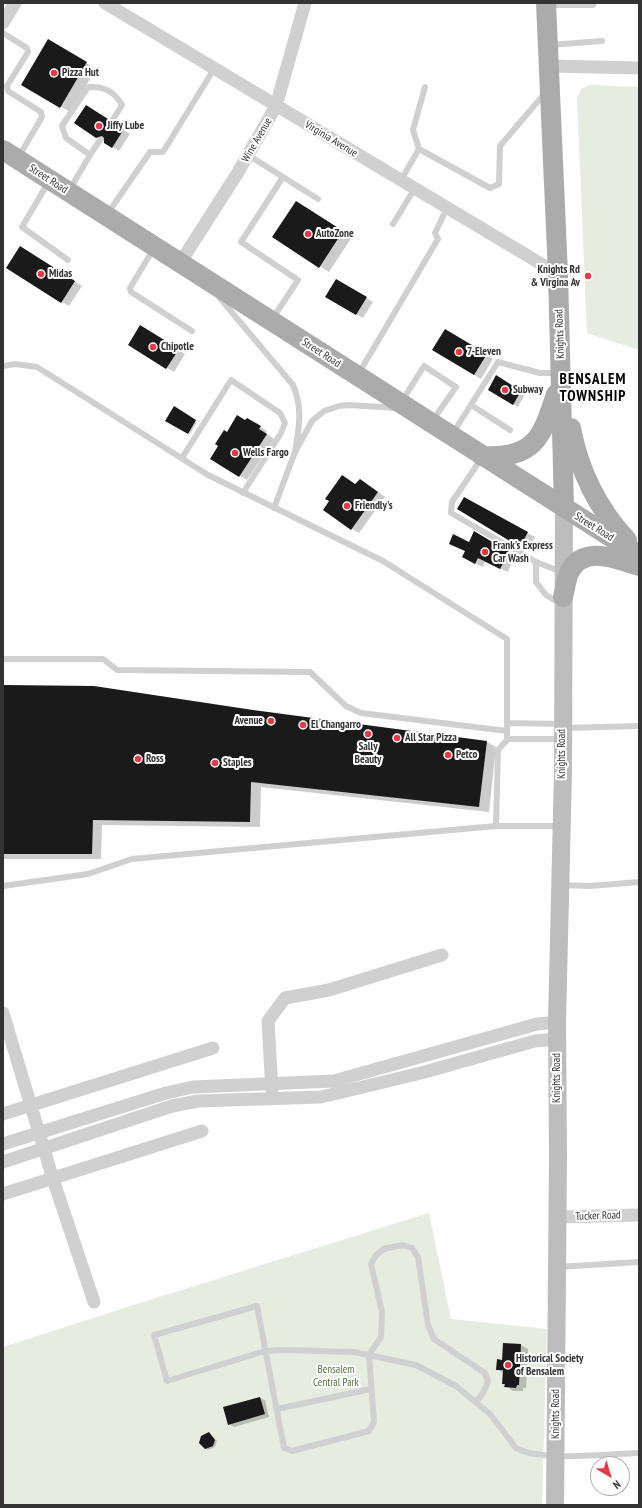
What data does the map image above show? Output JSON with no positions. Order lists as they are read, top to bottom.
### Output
{
  "streets": {
    "main road": ["Street Road", "Knights Road"],
    "street": ["Virginia Avenue", "Wine Avenue", "Tucker Road"]
  },
  "crossings": [
    ["Virginia Avenue", "Wine Avenue"],
    ["Virginia Avenue", "Knights Road"],
    ["Wine Avenue", "Street Road"],
    ["Street Road", "Knights Road"],
    ["Knights Road", "Tucker Road"]
  ],
  "districts": ["BENSALEM TOWNSHIP"],
  "parks": ["Bensalem Central Park"],
  "places": [
    "Pizza Hut",
    "Jiffy Lube",
    "AutoZone",
    "Midas",
    "Knights Rd & Virgina Av",
    "Chipotle",
    "7-Eleven",
    "Subway",
    "Wells Fargo",
    "Friendly's",
    "Frank's Express Car Wash",
    "Avenue",
    "El Changarro",
    "Sally Beauty",
    "All Star Pizza",
    "Petco",
    "Ross",
    "Staples",
    "Historical Society of Bensalem"
  ],
  "north": "bottom right"
}
